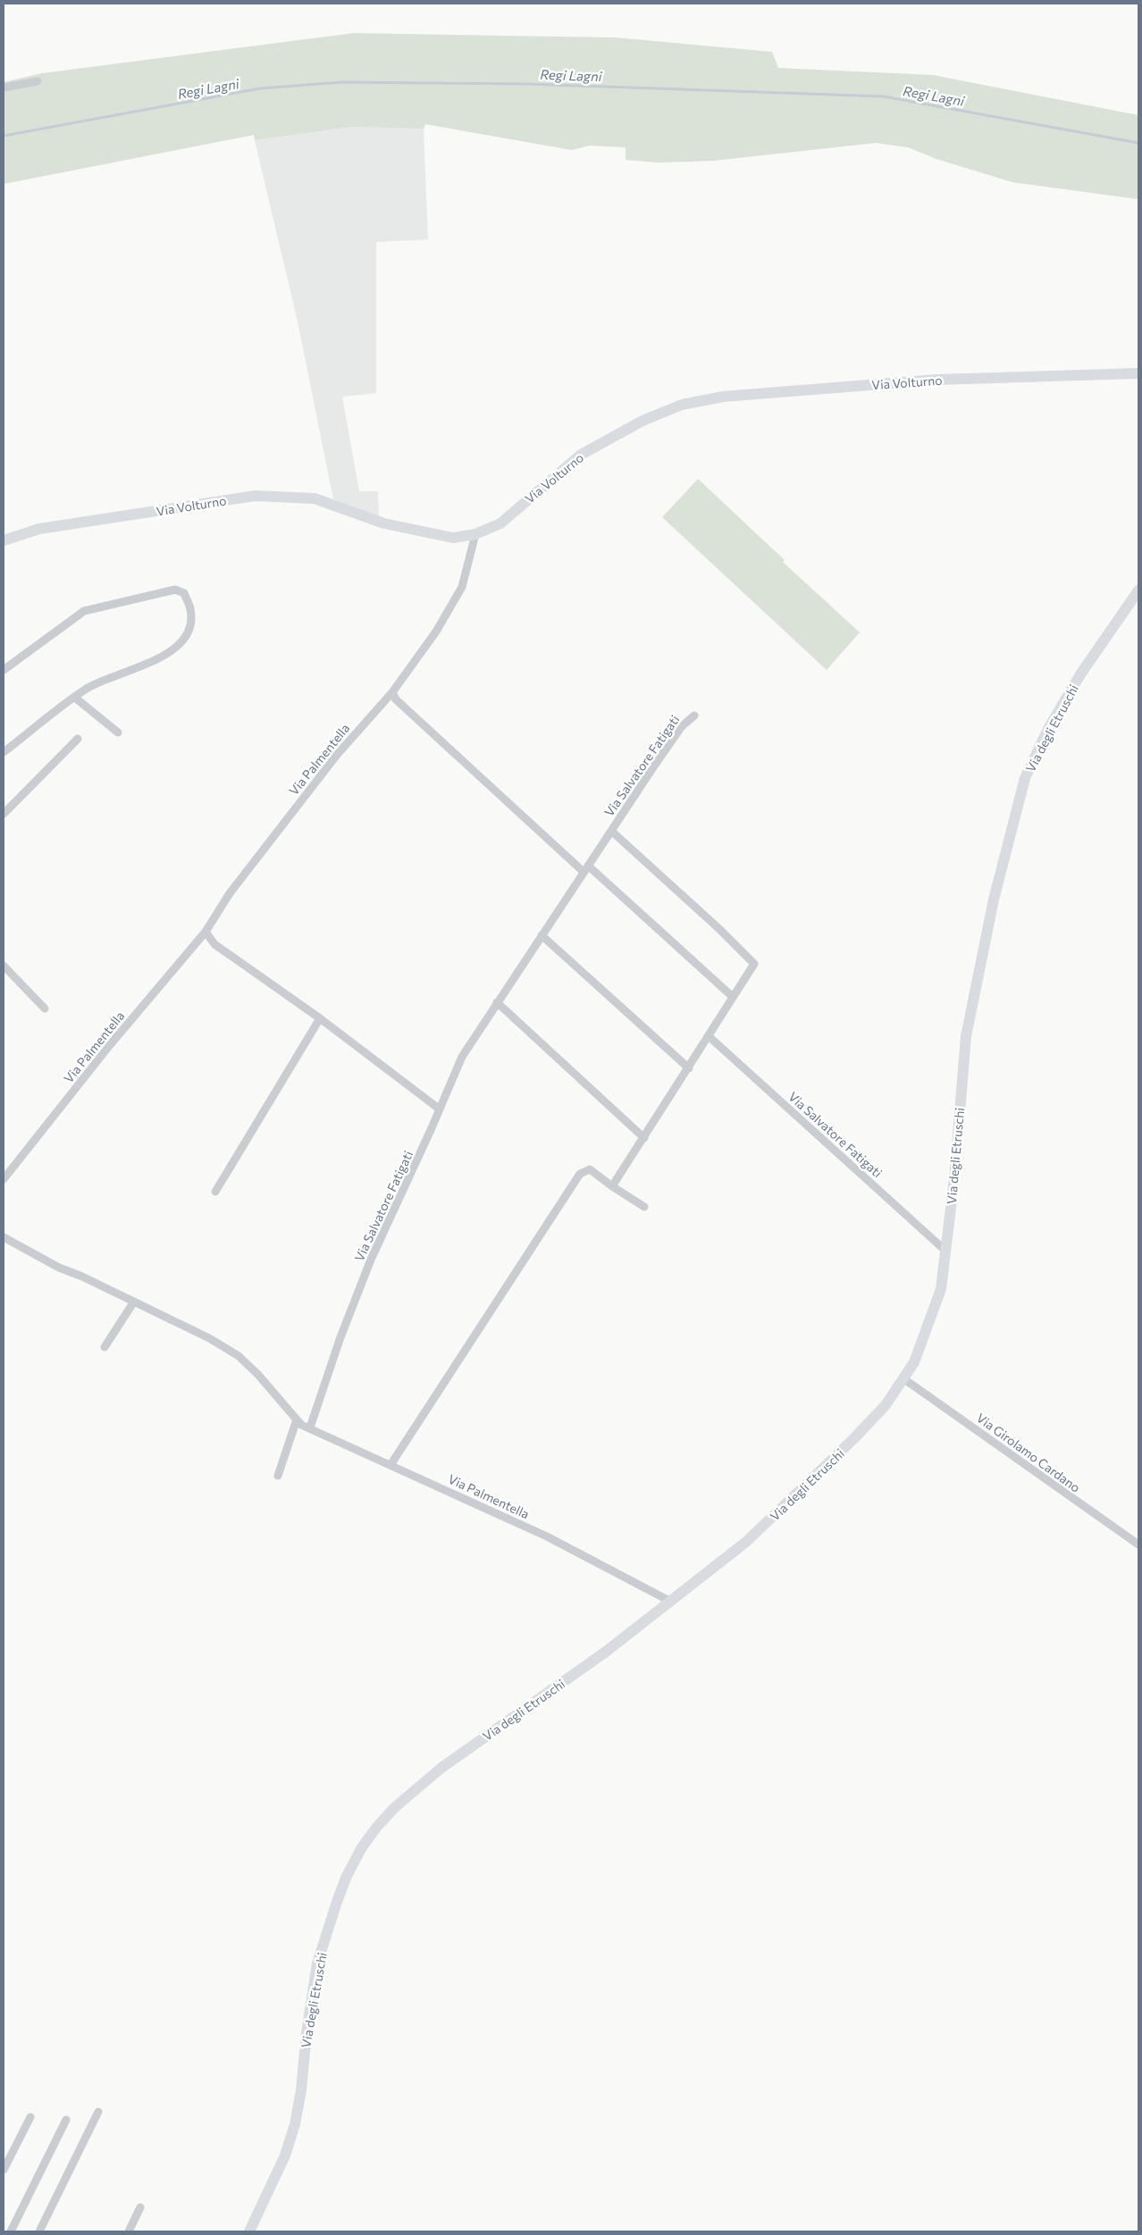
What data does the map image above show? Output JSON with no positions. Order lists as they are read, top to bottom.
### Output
{
  "streets": {
    "main road": ["Via Volturno", "Via degli Etruschi"],
    "street": ["Via Palmentella", "Via Salvatore Fatigati", "Via Girolamo Cardano"]
  },
  "crossings": [
    ["Via Volturno", "Via Palmentella"],
    ["Via degli Etruschi", "Via Palmentella"],
    ["Via degli Etruschi", "Via Salvatore Fatigati"],
    ["Via degli Etruschi", "Via Girolamo Cardano"],
    ["Via Palmentella", "Via Salvatore Fatigati"]
  ],
  "water": ["Regi Lagni"]
}
